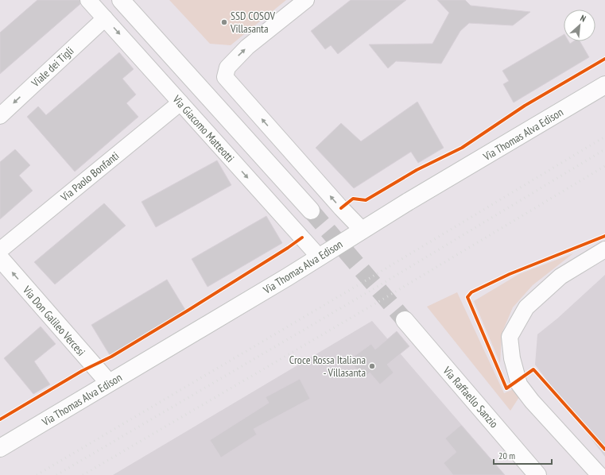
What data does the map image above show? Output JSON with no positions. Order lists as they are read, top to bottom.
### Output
{
  "streets": {
    "main road": ["Via Thomas Alva Edison", "Via Don Galileo Vercesi", "Via Raffaello Sanzio"],
    "street": ["Viale dei Tigli", "Via Giacomo Matteotti", "Via Paolo Bonfanti"]
  },
  "crossings": [
    ["Viale dei Tigli", "Via Giacomo Matteotti"],
    ["Via Giacomo Matteotti", "Via Thomas Alva Edison"],
    ["Via Giacomo Matteotti", "Via Paolo Bonfanti"],
    ["Via Thomas Alva Edison", "Via Don Galileo Vercesi"]
  ],
  "one_way": ["Viale dei Tigli", "Via Giacomo Matteotti", "Via Don Galileo Vercesi"],
  "places": ["SSD COSOV Villasanta", "Croce Rossa Italiana - Villasanta"],
  "scale_bar": "20 m",
  "north": "top right"
}
